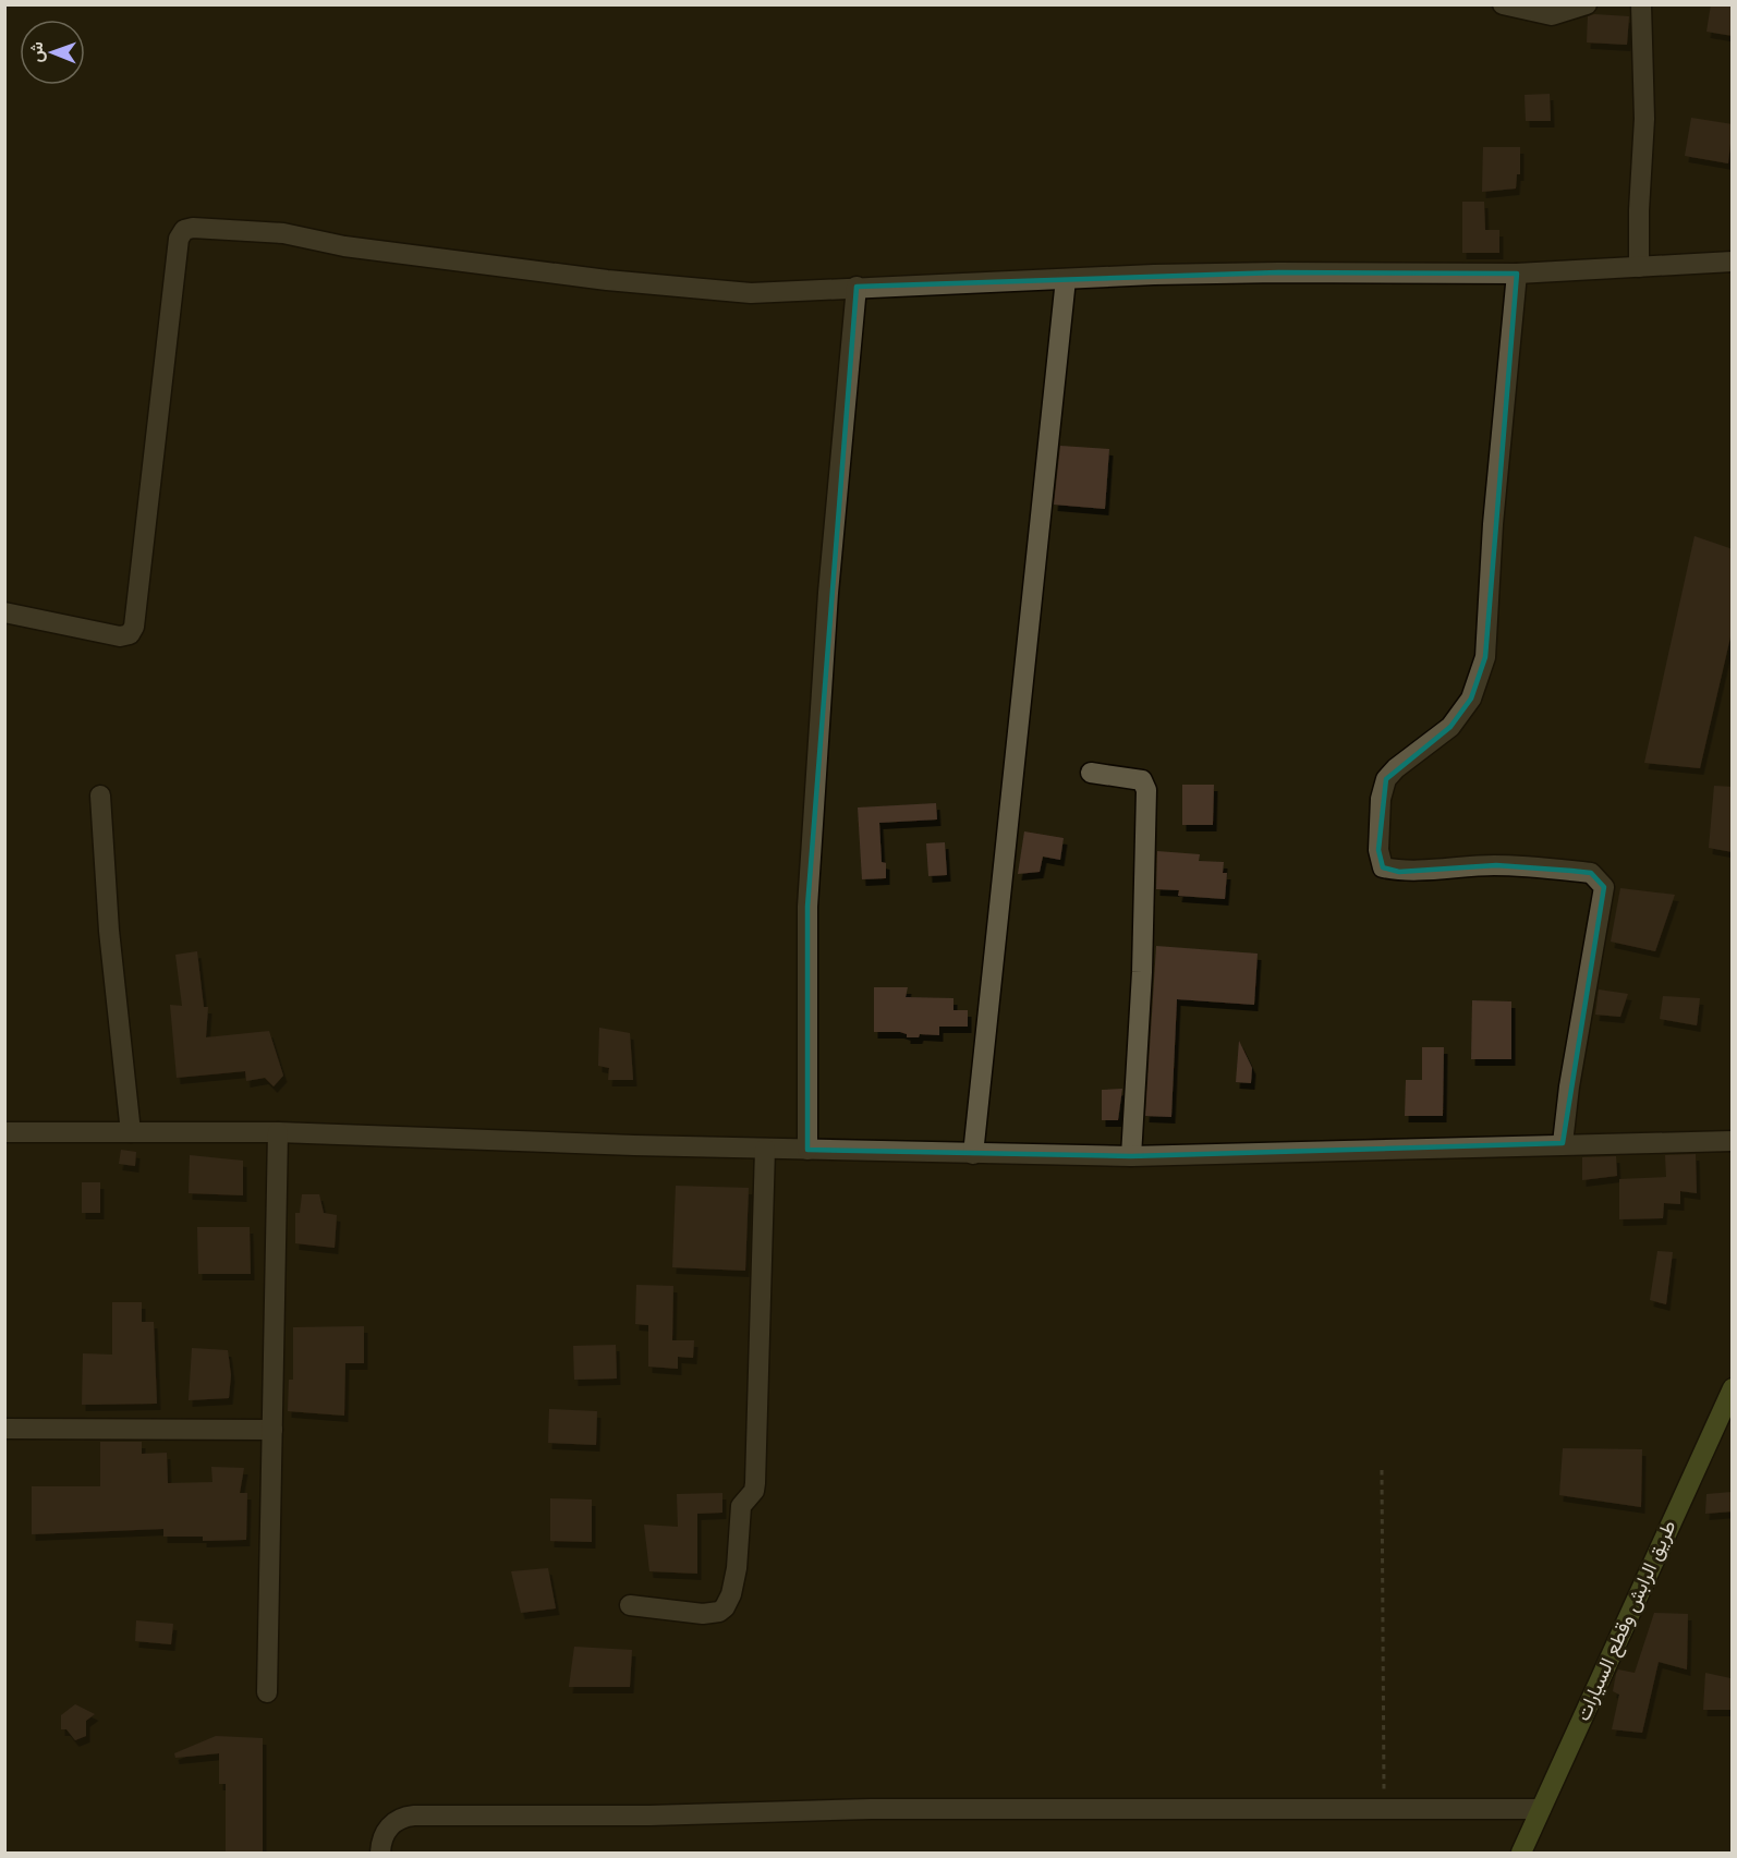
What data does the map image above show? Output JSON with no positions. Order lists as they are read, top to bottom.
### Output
{
  "streets": {
    "main road": ["طريق الرابش وقطع السيارات"]
  },
  "north": "left"
}
